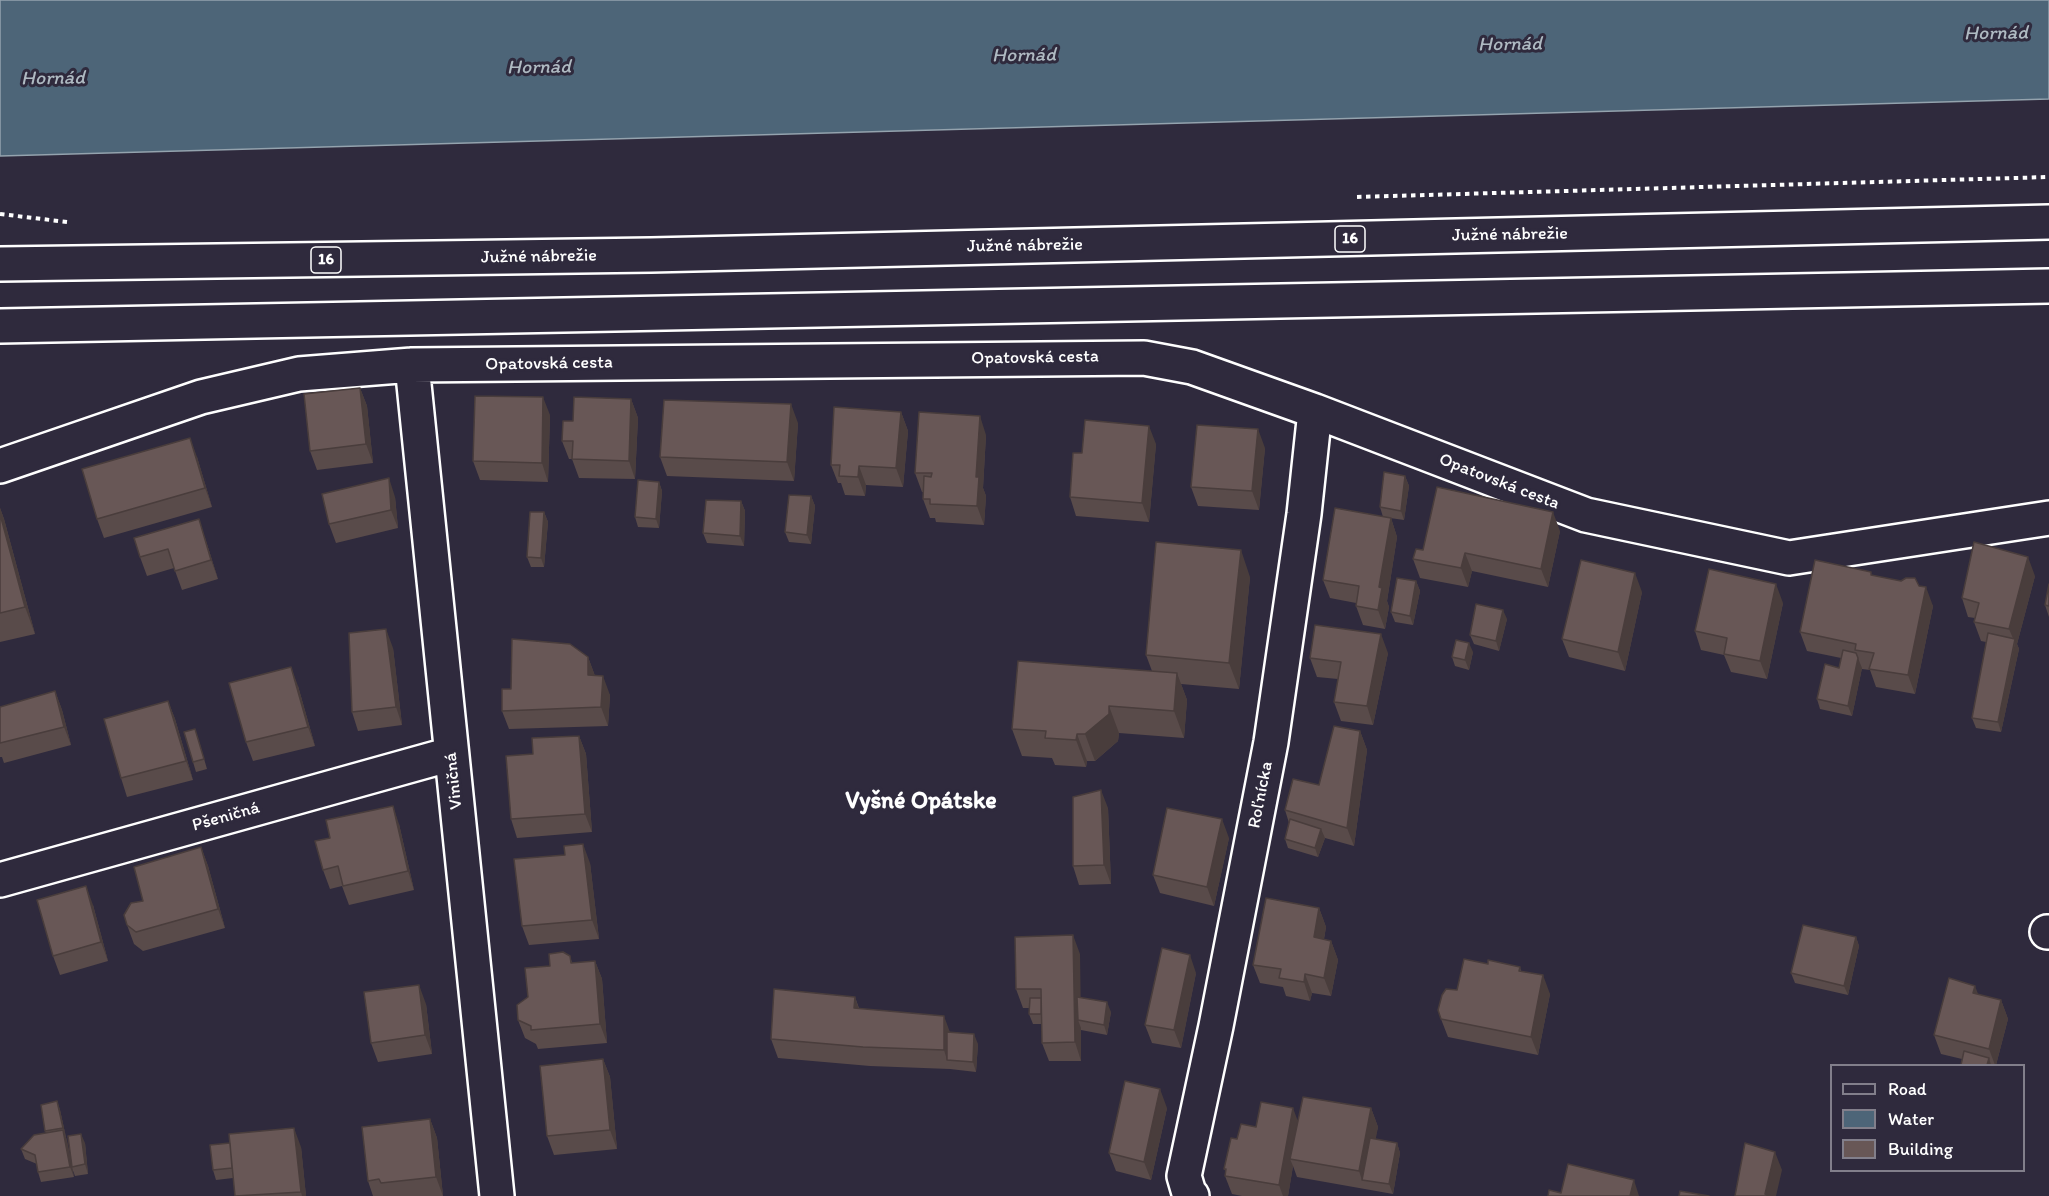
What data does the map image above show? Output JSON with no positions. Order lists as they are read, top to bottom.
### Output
{
  "streets": {
    "main road": [
      "Južné nábrežie",
      "16",
      "Opatovská cesta",
      "Viničná",
      "Roľnícka",
      "Pšeničná"
    ]
  },
  "crossings": [
    ["Opatovská cesta", "Viničná"],
    ["Opatovská cesta", "Roľnícka"],
    ["Viničná", "Pšeničná"]
  ],
  "districts": ["Vyšné Opátske"],
  "water": ["Hornád"],
  "legend": ["Road", "Water", "Building"]
}
